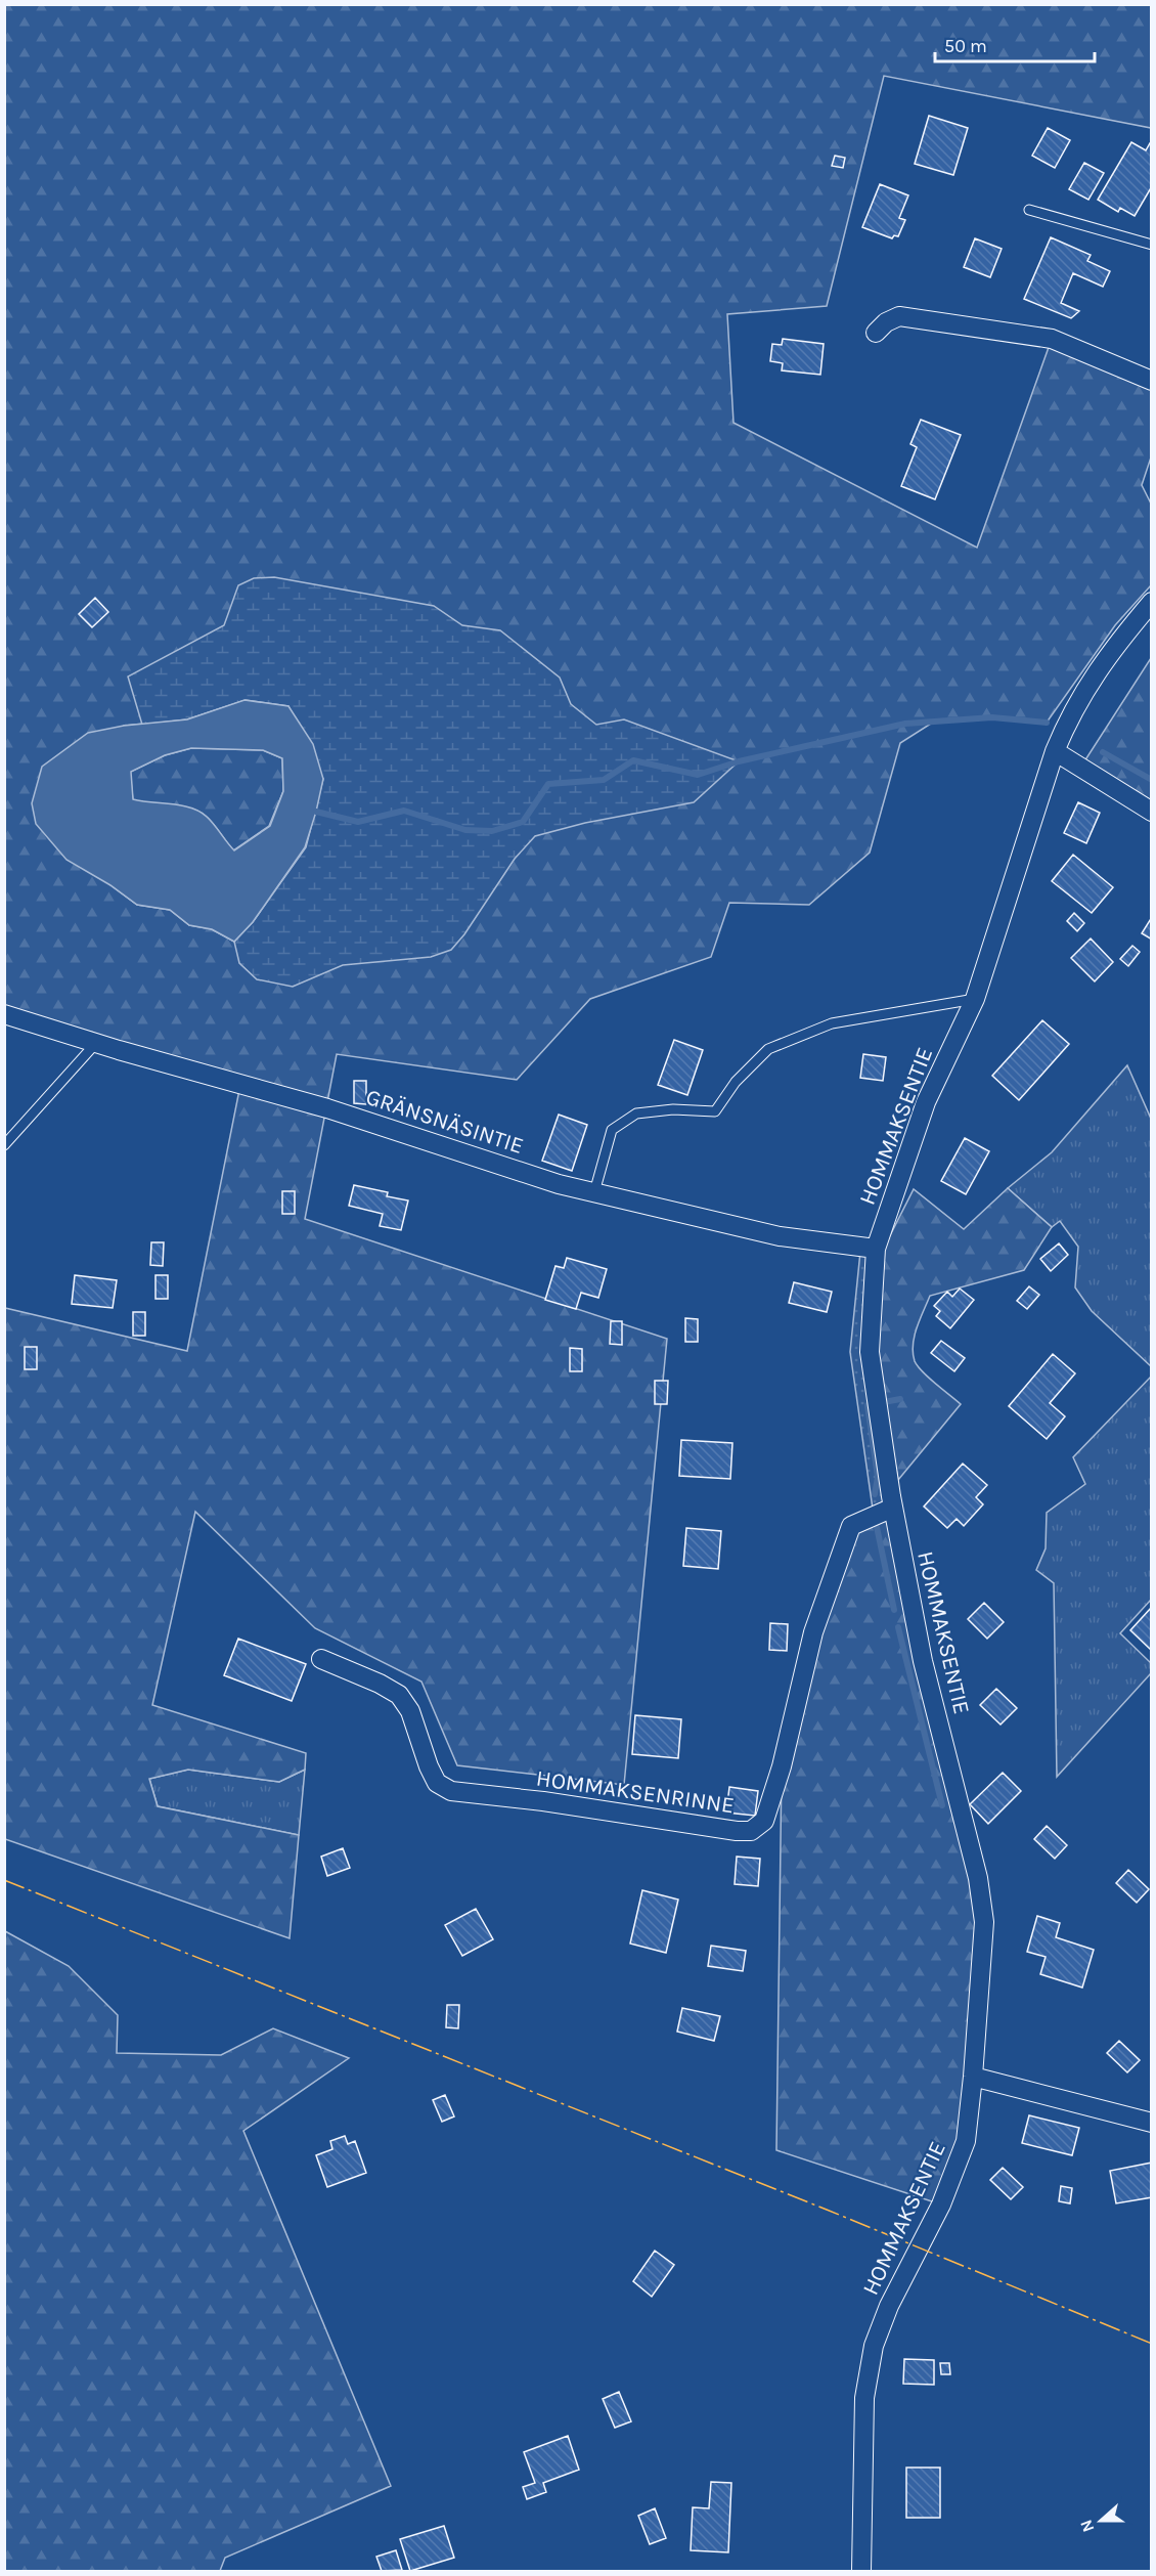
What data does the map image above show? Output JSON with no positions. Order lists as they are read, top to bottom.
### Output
{
  "streets": {
    "street": ["GRÄNSNÄSINTIE", "HOMMAKSENTIE", "HOMMAKSENRINNE"]
  },
  "crossings": [
    ["GRÄNSNÄSINTIE", "HOMMAKSENTIE"],
    ["HOMMAKSENTIE", "HOMMAKSENRINNE"]
  ],
  "scale_bar": "50 m",
  "north": "left"
}
